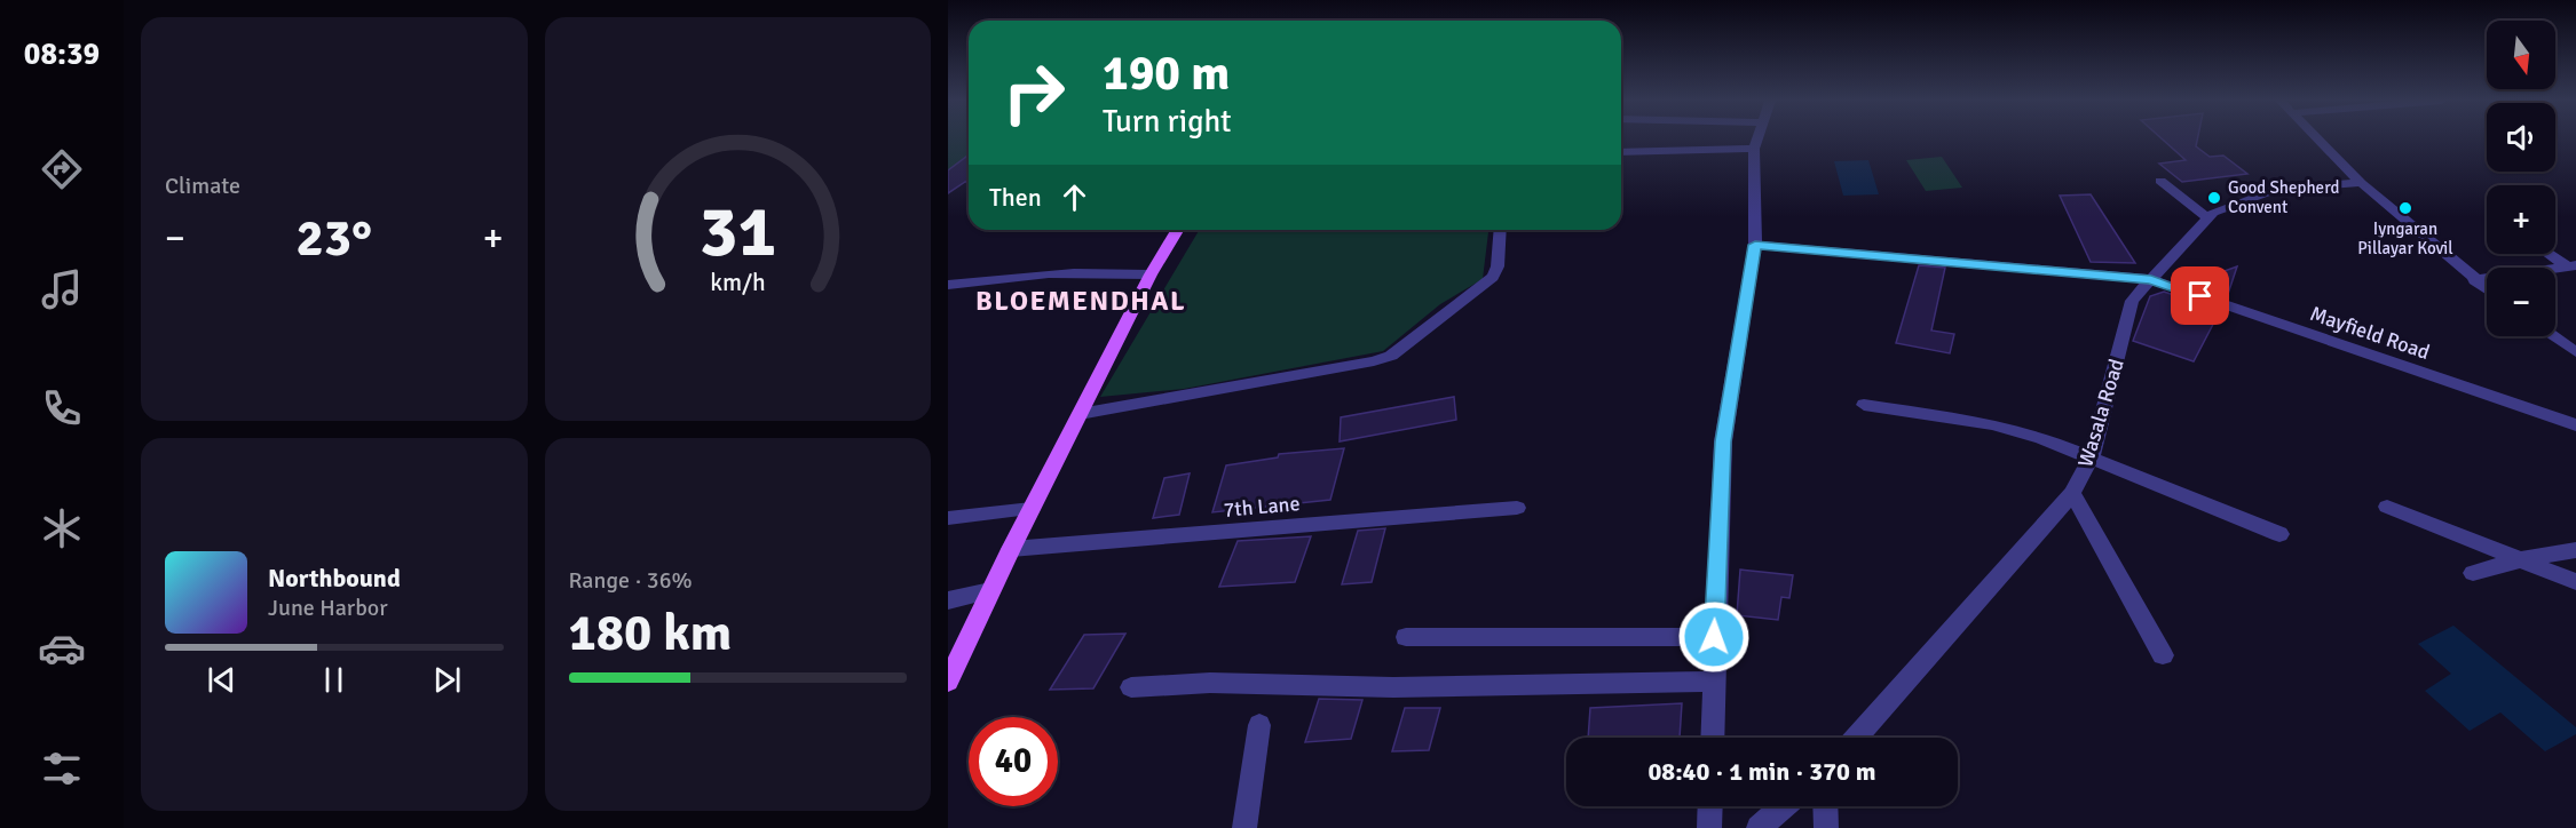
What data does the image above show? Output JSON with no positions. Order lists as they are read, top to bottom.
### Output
{
  "streets": {
    "street": ["Mayfield Road", "Wasala Road", "7th Lane"]
  },
  "crossings": [
    ["Mayfield Road", "Wasala Road"]
  ],
  "districts": ["BLOEMENDHAL"],
  "places": ["Good Shepherd Convent", "Iyngaran Pillayar Kovil"],
  "north": "bottom",
  "page": {
    "tabs": "08:39",
    "tile": [
      "Climate",
      ["Range · 36%", "180 km"]
    ],
    "map_buttons": ["+", "−"],
    "turn": ["190 m", "Turn right"],
    "then": "Then",
    "heat": ["−", "23°", "+"],
    "song": ["Northbound", "June Harbor"],
    "limit": "40",
    "trip": "08:40 · 1 min · 370 m",
    "gauge": ["31", "km/h"]
  }
}
